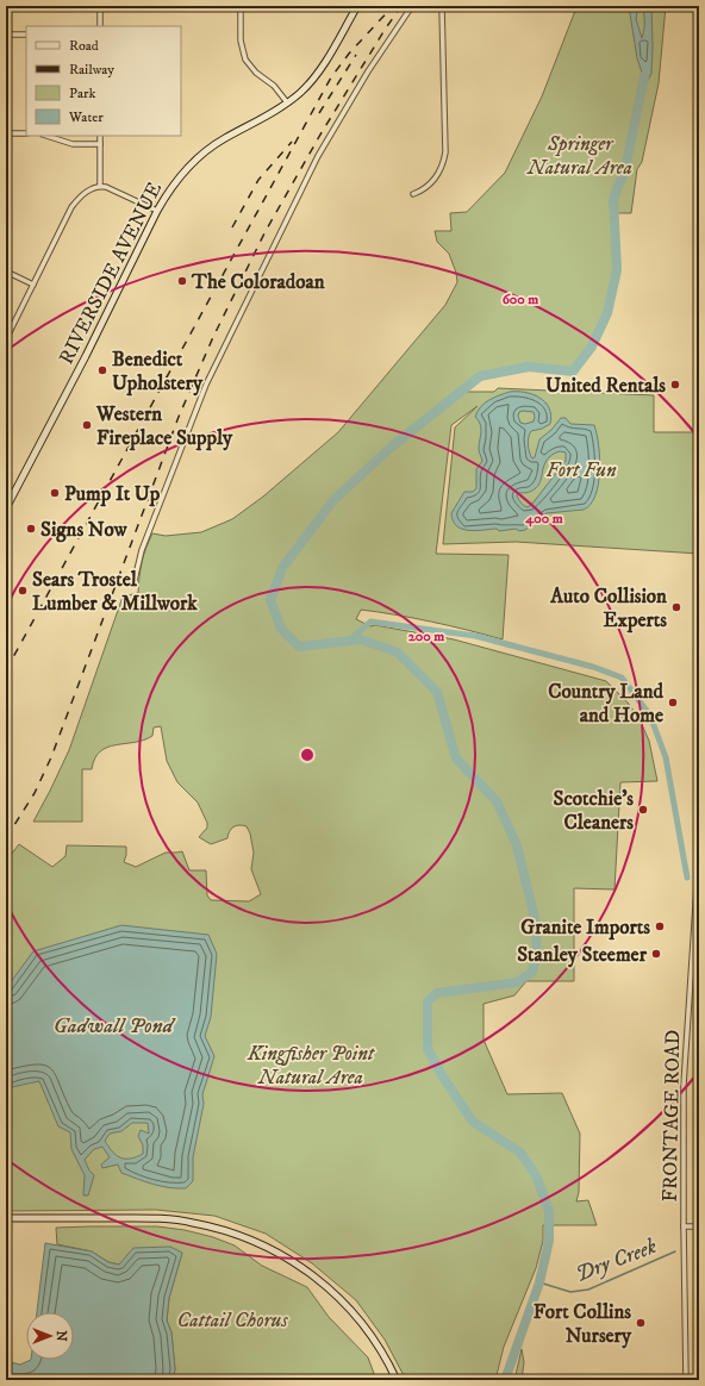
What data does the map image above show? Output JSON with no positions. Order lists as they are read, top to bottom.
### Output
{
  "streets": {
    "main road": ["RIVERSIDE AVENUE"],
    "street": ["FRONTAGE ROAD"]
  },
  "water": ["Gadwall Pond", "Dry Creek"],
  "parks": [
    "Springer Natural Area",
    "Fort Fun",
    "Kingfisher Point Natural Area",
    "Cattail Chorus"
  ],
  "places": [
    "The Coloradoan",
    "Benedict Upholstery",
    "United Rentals",
    "Western Fireplace Supply",
    "Pump It Up",
    "Signs Now",
    "Sears Trostel Lumber & Millwork",
    "Auto Collision Experts",
    "Country Land and Home",
    "Scotchie's Cleaners",
    "Granite Imports",
    "Stanley Steemer",
    "Fort Collins Nursery"
  ],
  "legend": [
    "Road",
    "Railway",
    "Park",
    "Water"
  ],
  "north": "right",
  "rings": ["600 m", "400 m", "200 m"]
}
